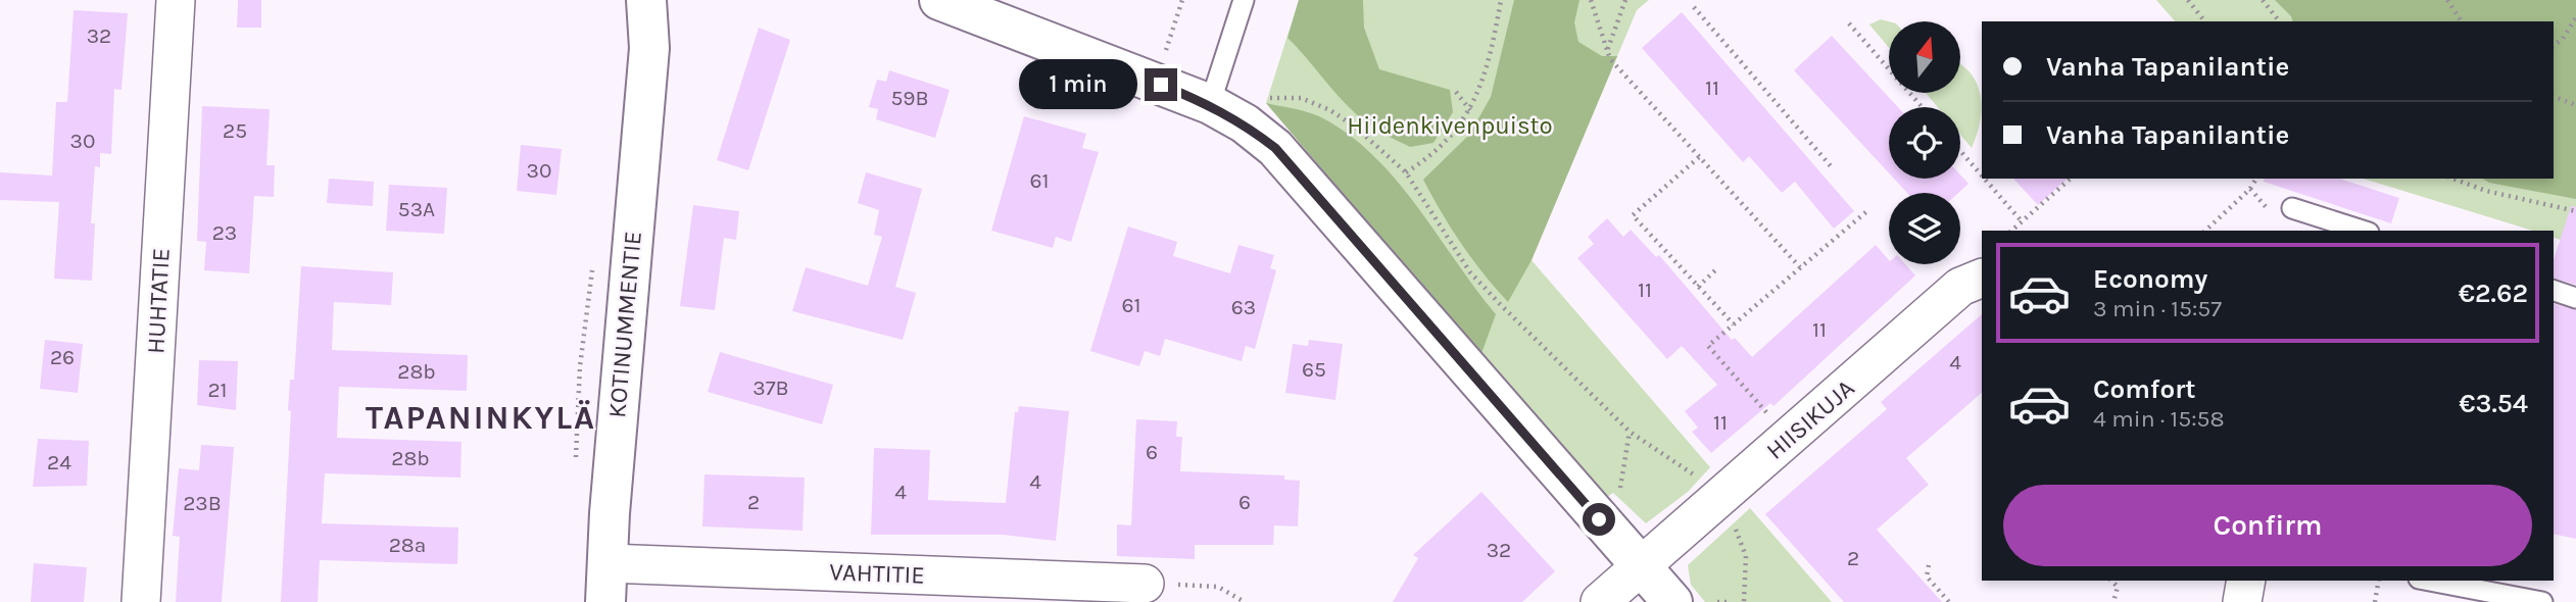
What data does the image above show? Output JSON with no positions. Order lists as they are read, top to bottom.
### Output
{
  "streets": {
    "street": [
      "HUHTATIE",
      "KOTINUMMENTIE",
      "HIISIKUJA",
      "VAHTITIE"
    ]
  },
  "crossings": [
    ["KOTINUMMENTIE", "VAHTITIE"]
  ],
  "districts": ["TAPANINKYLÄ"],
  "parks": ["Hiidenkivenpuisto"],
  "house_numbers": [
    "32",
    "11",
    "59B",
    "25",
    "30",
    "30",
    "61",
    "53A",
    "23",
    "11",
    "61",
    "63",
    "11",
    "26",
    "4",
    "65",
    "28b",
    "37B",
    "21",
    "11",
    "6",
    "28b",
    "24",
    "4",
    "4",
    "2",
    "6",
    "23B",
    "28a",
    "32",
    "2"
  ],
  "north": "top",
  "page": {
    "banner": ["Vanha Tapanilantie", "Vanha Tapanilantie"],
    "bubble": "1 min",
    "list": [
      {
        "name": "Economy",
        "note": "3 min · 15:57",
        "value": "€2.62"
      },
      {
        "name": "Comfort",
        "note": "4 min · 15:58",
        "value": "€3.54"
      }
    ],
    "buttons": "Confirm"
  }
}
